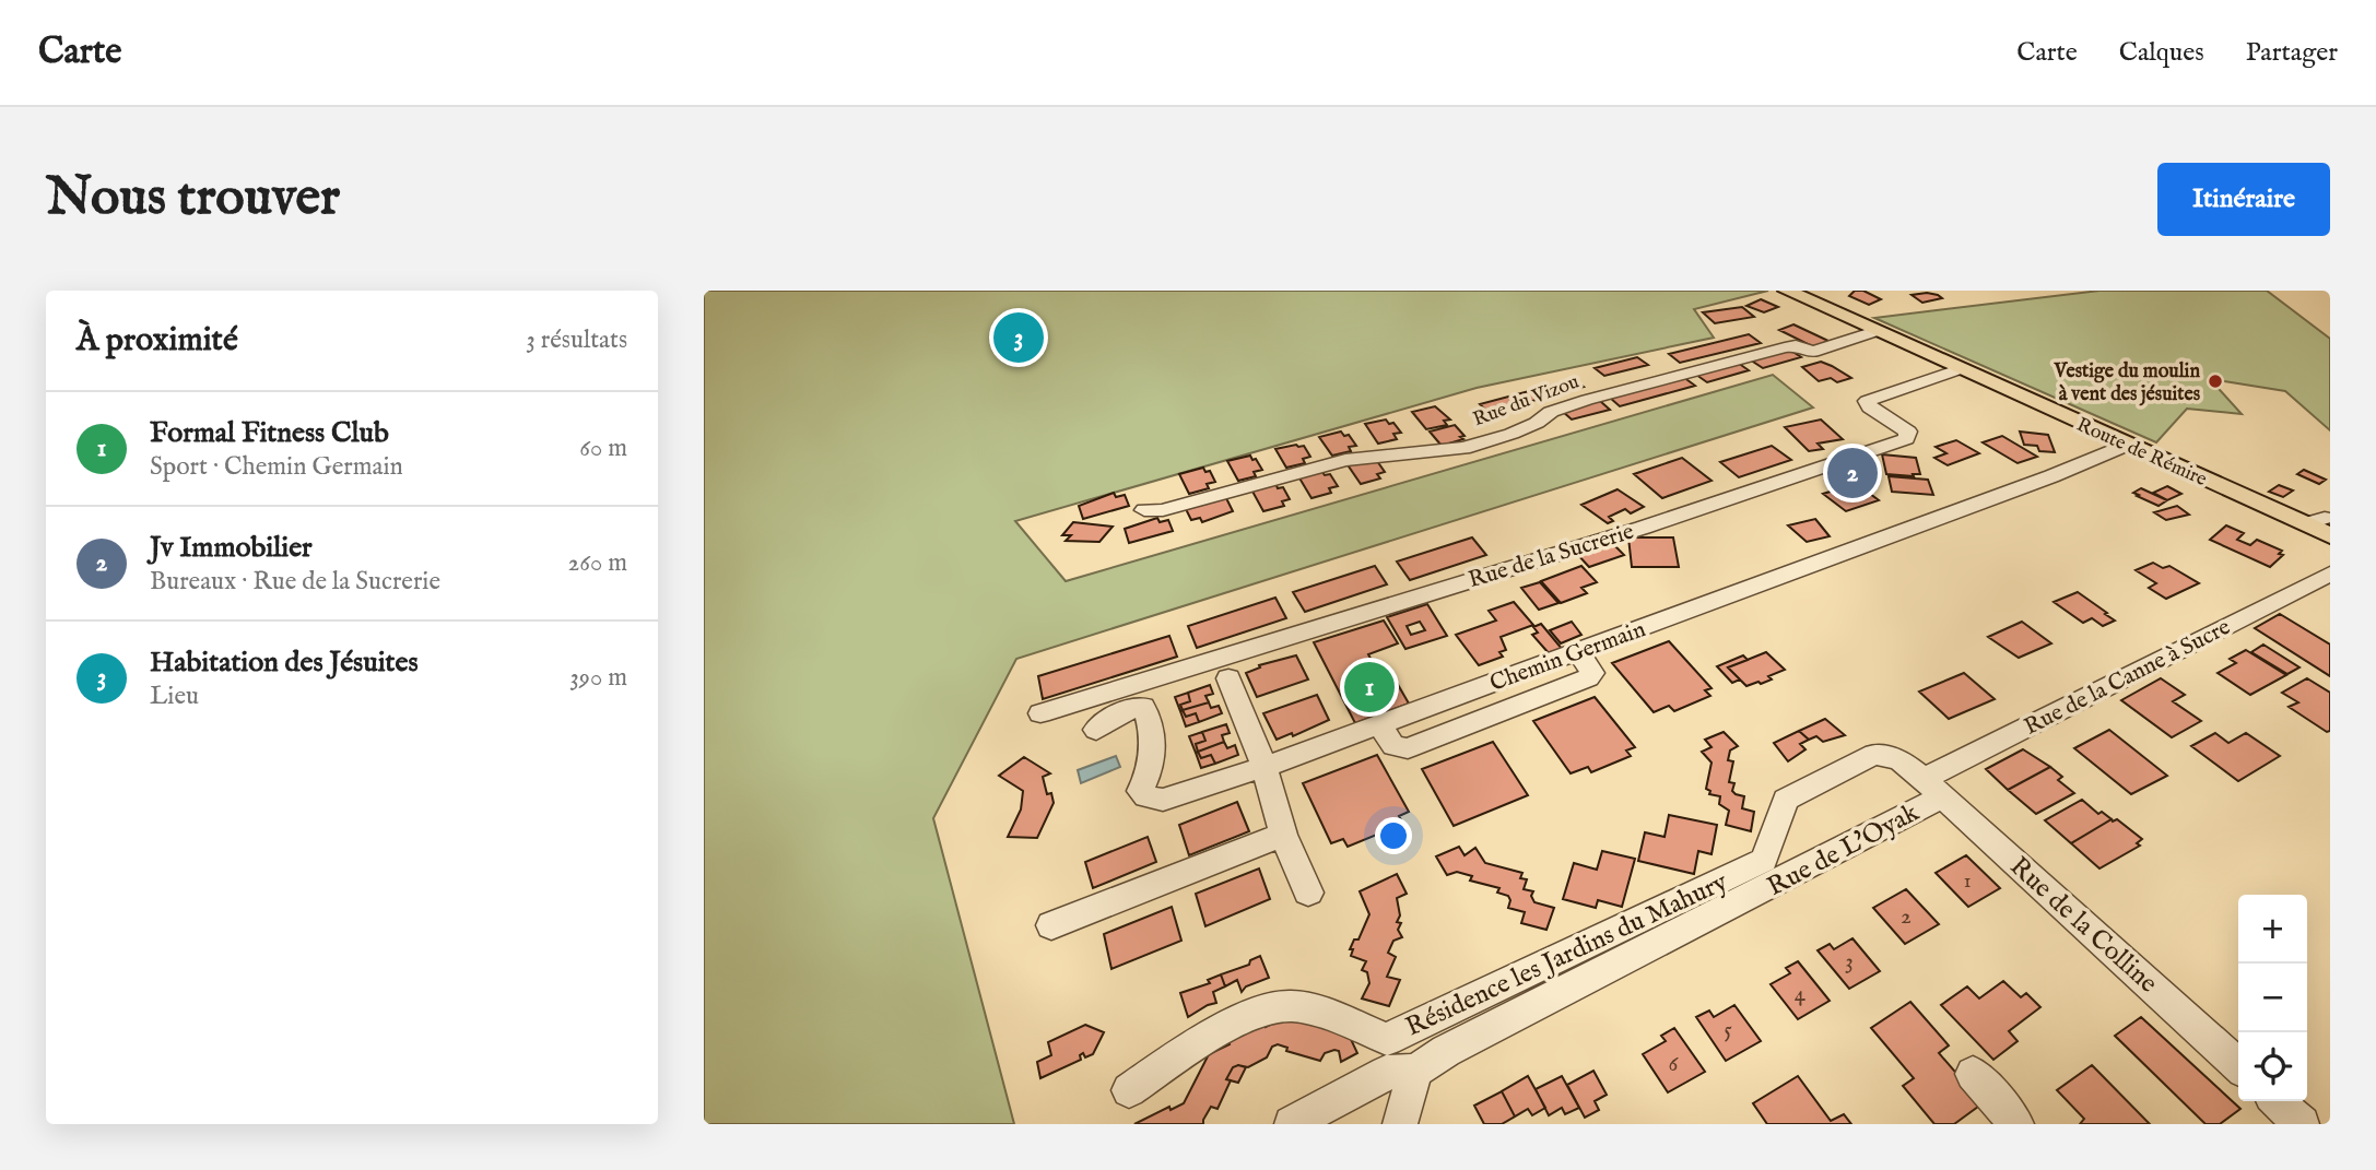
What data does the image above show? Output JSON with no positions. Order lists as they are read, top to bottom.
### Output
{
  "streets": {
    "main road": ["Route de Rémire"],
    "street": [
      "Rue du Vizou",
      "Rue de la Sucrerie",
      "Chemin Germain",
      "Rue de la Canne à Sucre",
      "Rue de L'Oyak",
      "Rue de la Colline",
      "Résidence les Jardins du Mahury"
    ]
  },
  "crossings": [
    ["Rue du Vizou", "Route de Rémire"],
    ["Route de Rémire", "Rue de la Sucrerie"],
    ["Route de Rémire", "Chemin Germain"],
    ["Rue de la Canne à Sucre", "Rue de L'Oyak"],
    ["Rue de la Canne à Sucre", "Rue de la Colline"],
    ["Rue de la Canne à Sucre", "Résidence les Jardins du Mahury"],
    ["Rue de L'Oyak", "Rue de la Colline"],
    ["Rue de L'Oyak", "Résidence les Jardins du Mahury"],
    ["Rue de la Colline", "Résidence les Jardins du Mahury"]
  ],
  "places": ["Vestige du moulin à vent des jésuites"],
  "house_numbers": [
    "1",
    "2",
    "3",
    "4",
    "5",
    "6"
  ],
  "page": {
    "header": "Carte",
    "nav": ["Carte", "Calques", "Partager"],
    "buttons": "Itinéraire",
    "title": "Nous trouver",
    "heading": ["À proximité", "3 résultats"],
    "pins": ["3", "2", "1"],
    "list": [
      {
        "mark": "1",
        "name": "Formal Fitness Club",
        "note": "Sport · Chemin Germain",
        "value": "60 m"
      },
      {
        "mark": "2",
        "name": "Jv Immobilier",
        "note": "Bureaux · Rue de la Sucrerie",
        "value": "260 m"
      },
      {
        "mark": "3",
        "name": "Habitation des Jésuites",
        "note": "Lieu",
        "value": "390 m"
      }
    ],
    "map_buttons": ["+", "−"]
  }
}
